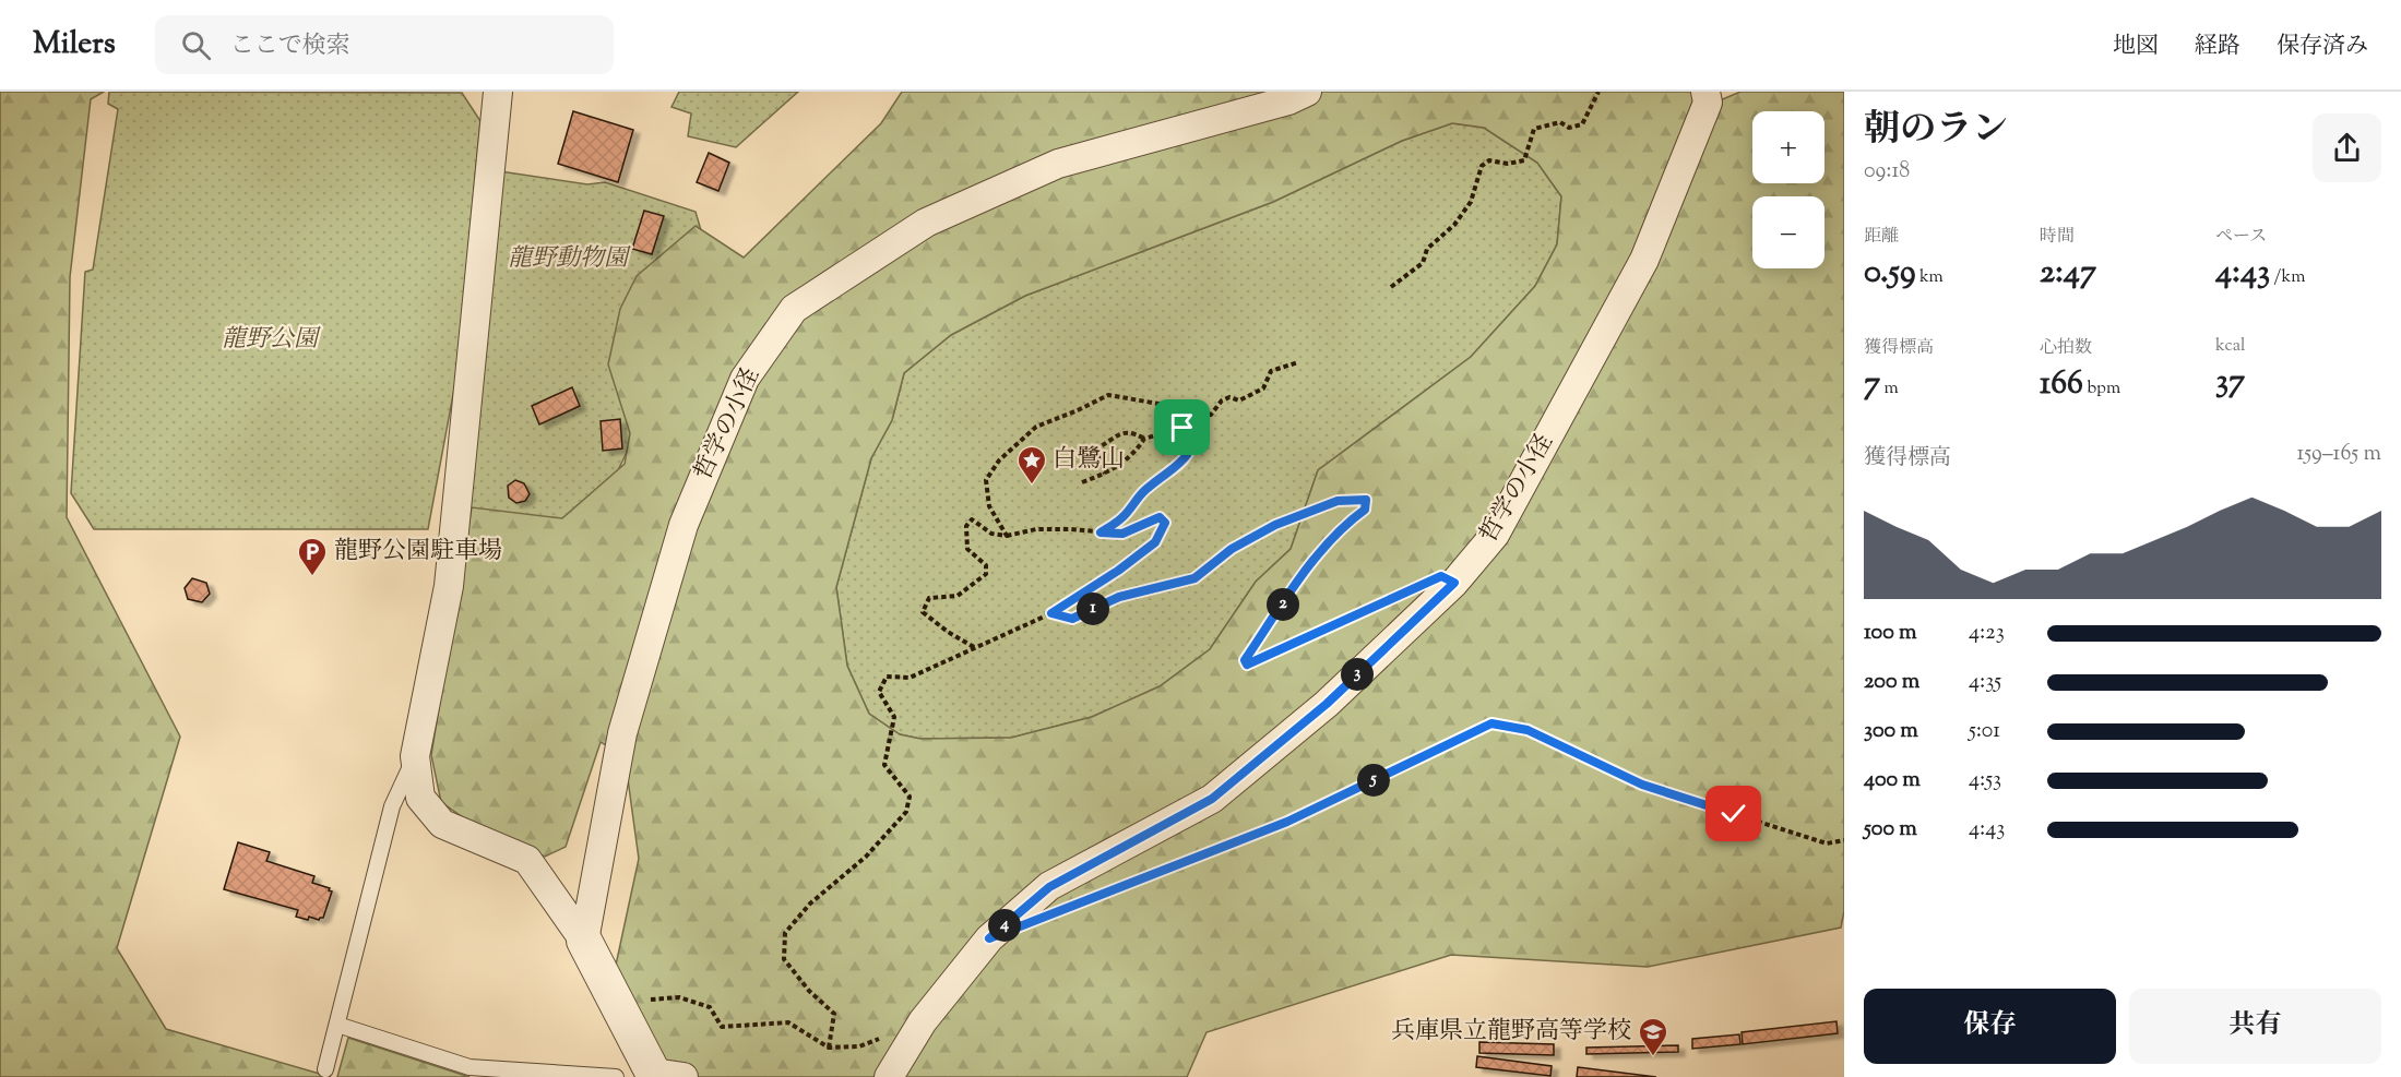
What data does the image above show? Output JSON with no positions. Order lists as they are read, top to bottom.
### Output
{
  "streets": {
    "street": ["哲学の小径"]
  },
  "parks": ["龍野動物園", "龍野公園"],
  "places": {
    "place": ["白鷺山"],
    "parking": ["龍野公園駐車場"],
    "school or university": ["兵庫県立龍野高等学校"]
  },
  "page": {
    "header": "Milers",
    "search": "ここで検索",
    "nav": ["地図", "経路", "保存済み"],
    "heading": ["朝のラン", "09:18"],
    "map_buttons": ["+", "−"],
    "stats": [
      ["距離", "0.59 km"],
      ["時間", "2:47"],
      ["ペース", "4:43 /km"],
      ["獲得標高", "7 m"],
      ["心拍数", "166 bpm"],
      ["kcal", "37"]
    ],
    "chart": ["獲得標高", "159–165 m"],
    "pins": [
      "2",
      "1",
      "3",
      "5",
      "4"
    ],
    "list": [
      {
        "name": "100 m",
        "note": "4:23"
      },
      {
        "name": "200 m",
        "note": "4:35"
      },
      {
        "name": "300 m",
        "note": "5:01"
      },
      {
        "name": "400 m",
        "note": "4:53"
      },
      {
        "name": "500 m",
        "note": "4:43"
      }
    ],
    "buttons": ["保存", "共有"]
  }
}
